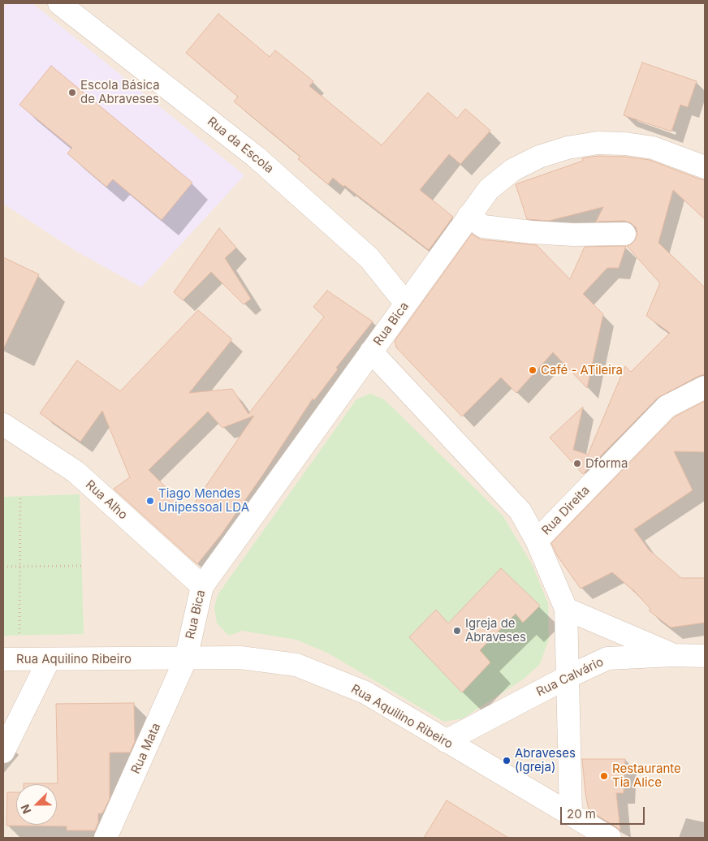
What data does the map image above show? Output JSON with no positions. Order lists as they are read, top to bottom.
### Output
{
  "streets": {
    "street": [
      "Rua da Escola",
      "Rua Bica",
      "Rua Alho",
      "Rua Direita",
      "Rua Aquilino Ribeiro",
      "Rua Calvário",
      "Rua Mata"
    ]
  },
  "crossings": [
    ["Rua da Escola", "Rua Bica"],
    ["Rua Bica", "Rua Alho"],
    ["Rua Bica", "Rua Aquilino Ribeiro"],
    ["Rua Bica", "Rua Mata"],
    ["Rua Aquilino Ribeiro", "Rua Calvário"],
    ["Rua Aquilino Ribeiro", "Rua Mata"]
  ],
  "places": [
    "Escola Básica de Abraveses",
    "Café - ATileira",
    "Dforma",
    "Tiago Mendes Unipessoal LDA",
    "Igreja de Abraveses",
    "Abraveses (Igreja)",
    "Restaurante Tia Alice"
  ],
  "scale_bar": "20 m",
  "north": "bottom left"
}
